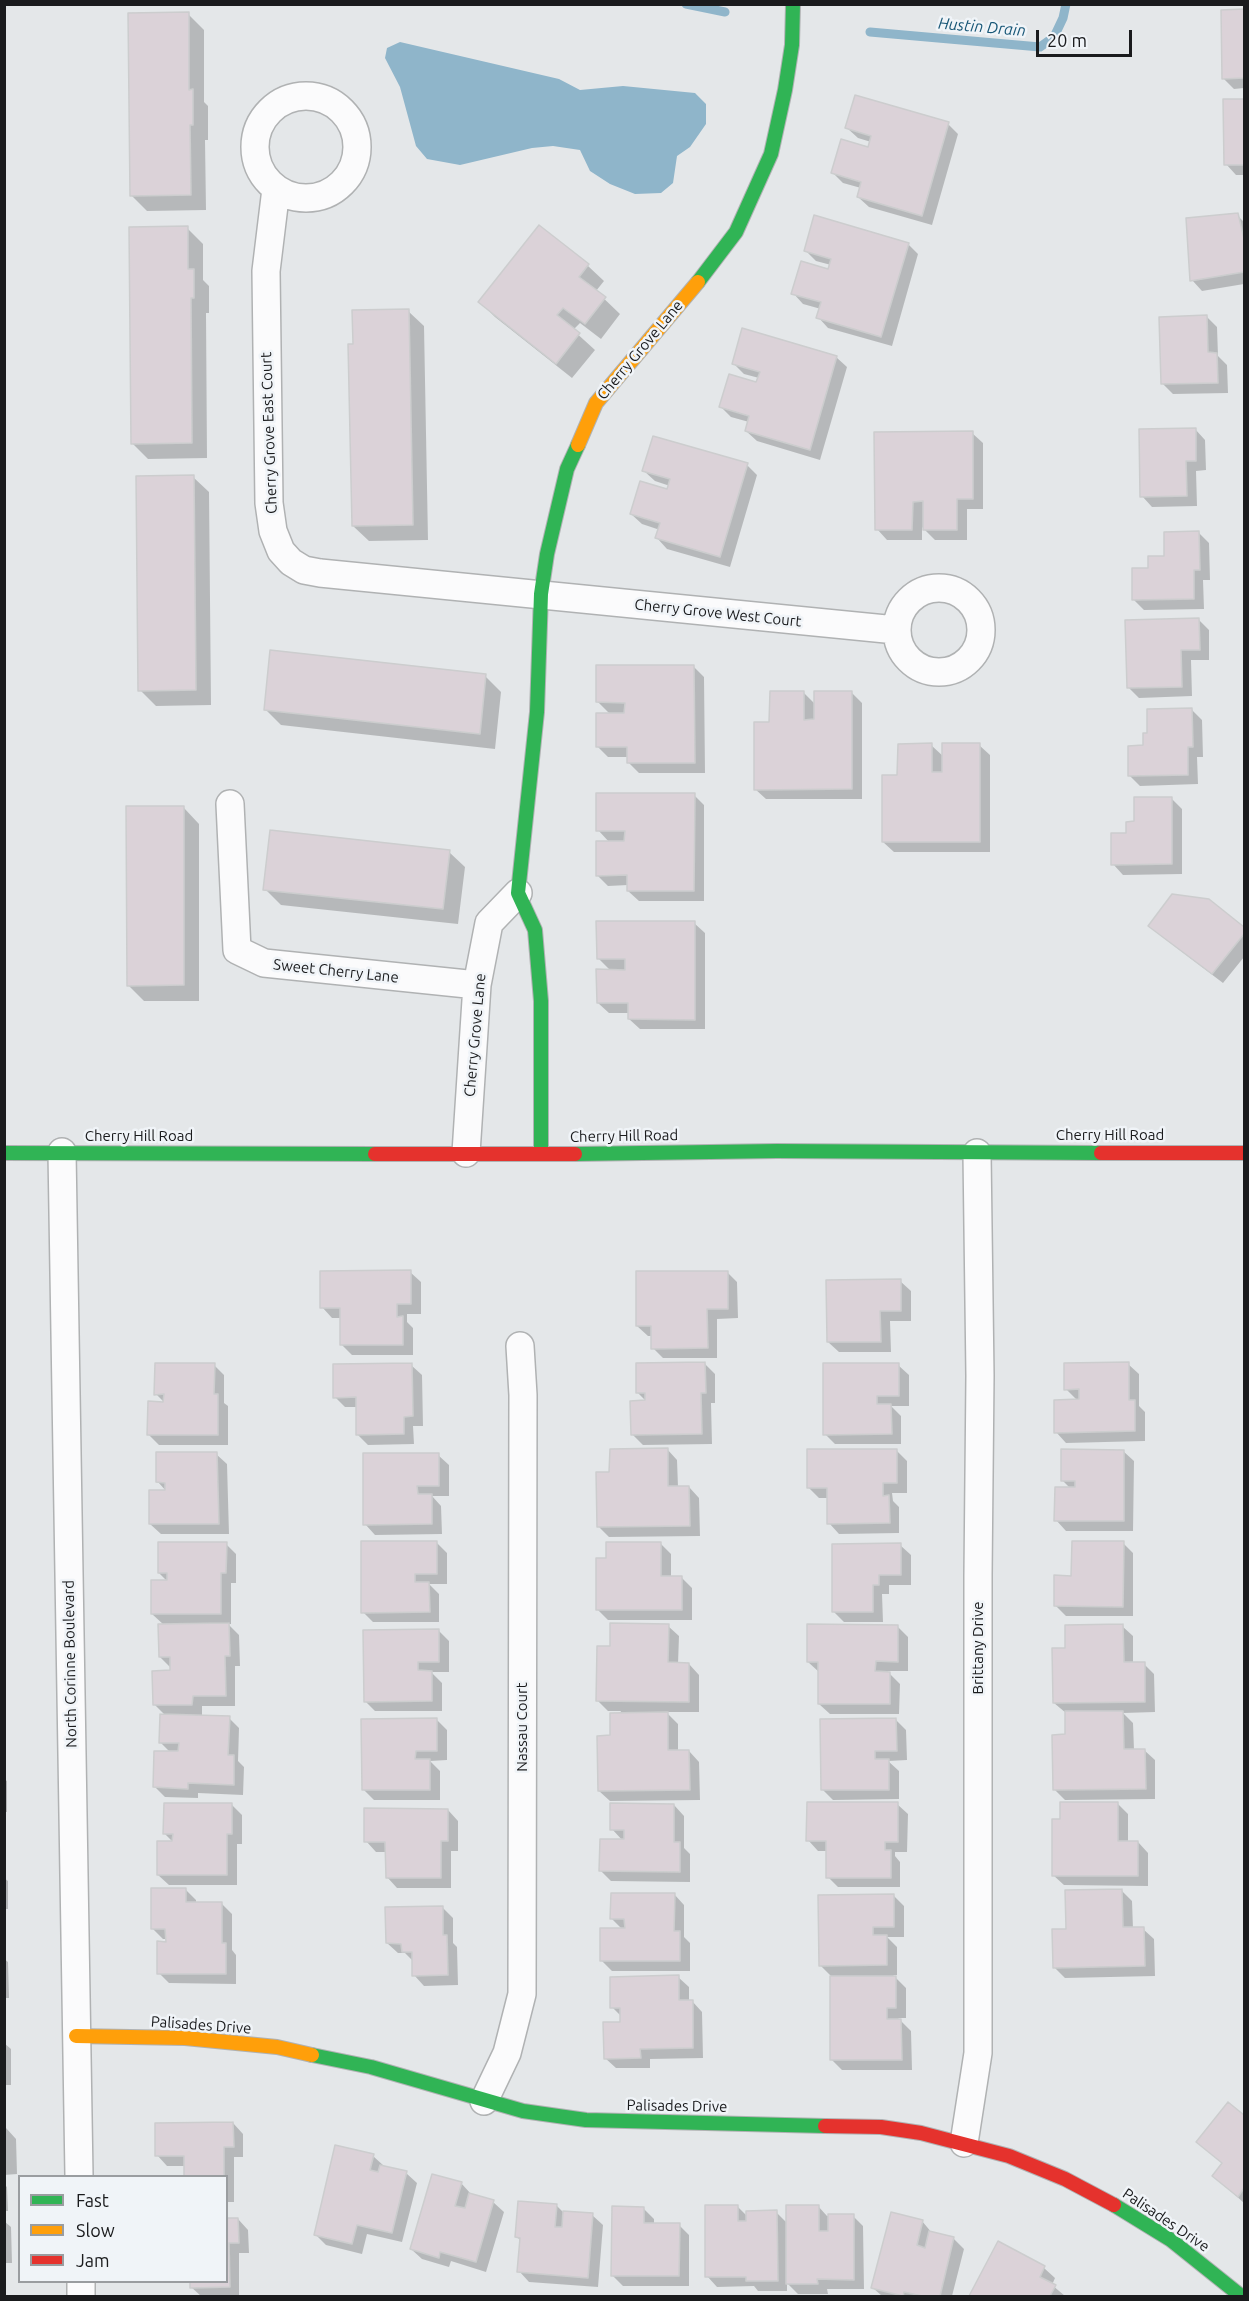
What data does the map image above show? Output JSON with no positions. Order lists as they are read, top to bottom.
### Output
{
  "streets": {
    "street": [
      "Cherry Grove Lane",
      "Cherry Grove East Court",
      "Cherry Grove West Court",
      "Sweet Cherry Lane",
      "Cherry Hill Road",
      "Brittany Drive",
      "North Corinne Boulevard",
      "Nassau Court",
      "Palisades Drive"
    ]
  },
  "crossings": [
    ["Cherry Grove Lane", "Cherry Grove East Court"],
    ["Cherry Grove Lane", "Cherry Grove West Court"],
    ["Cherry Grove Lane", "Sweet Cherry Lane"],
    ["Cherry Grove Lane", "Cherry Hill Road"],
    ["Cherry Grove East Court", "Cherry Grove West Court"],
    ["Cherry Hill Road", "Brittany Drive"],
    ["Cherry Hill Road", "North Corinne Boulevard"],
    ["Brittany Drive", "Palisades Drive"],
    ["North Corinne Boulevard", "Palisades Drive"],
    ["Nassau Court", "Palisades Drive"]
  ],
  "water": ["Hustin Drain"],
  "legend": ["Fast", "Slow", "Jam"],
  "scale_bar": "20 m"
}
